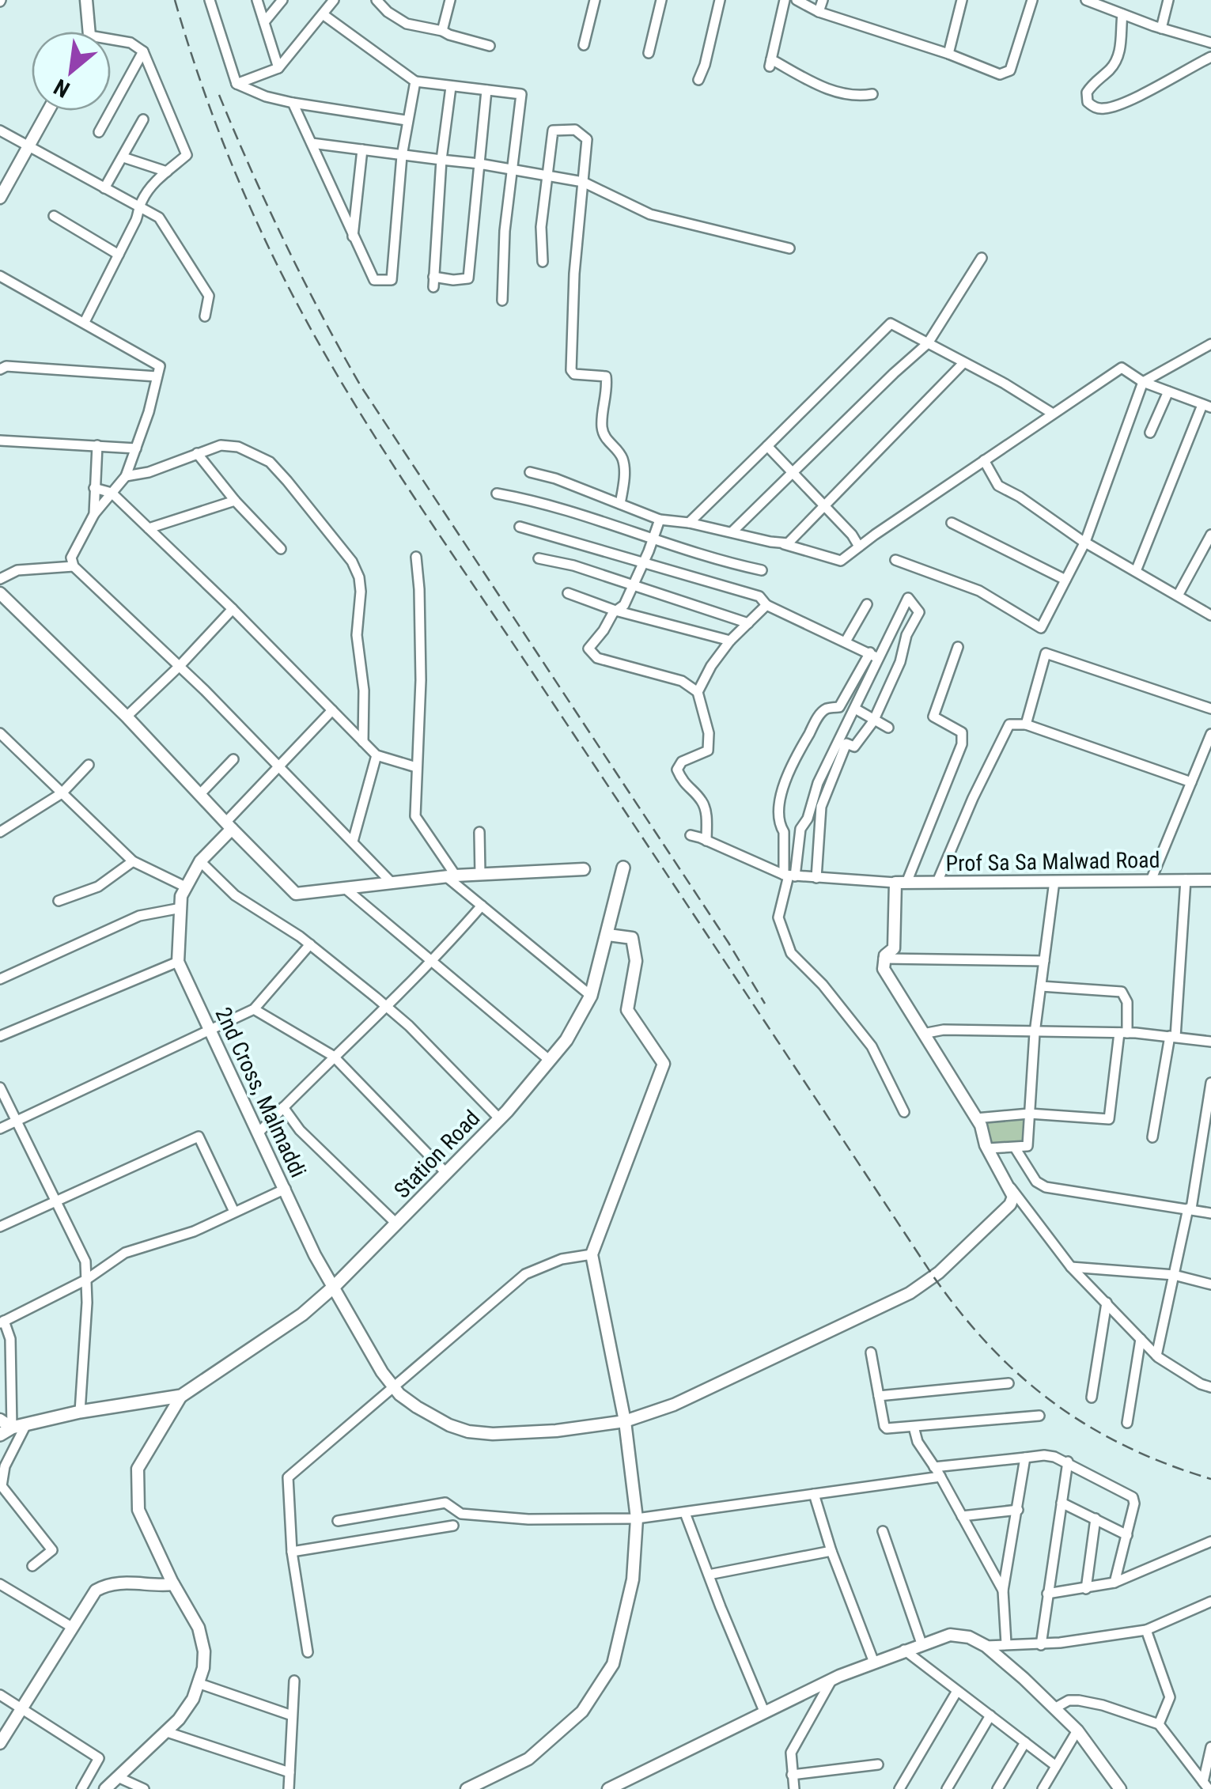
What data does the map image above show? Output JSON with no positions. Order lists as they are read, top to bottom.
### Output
{
  "streets": {
    "main road": ["Station Road"],
    "street": ["Prof Sa Sa Malwad Road", "2nd Cross, Malmaddi"]
  },
  "crossings": [
    ["2nd Cross, Malmaddi", "Station Road"]
  ],
  "north": "bottom left"
}
